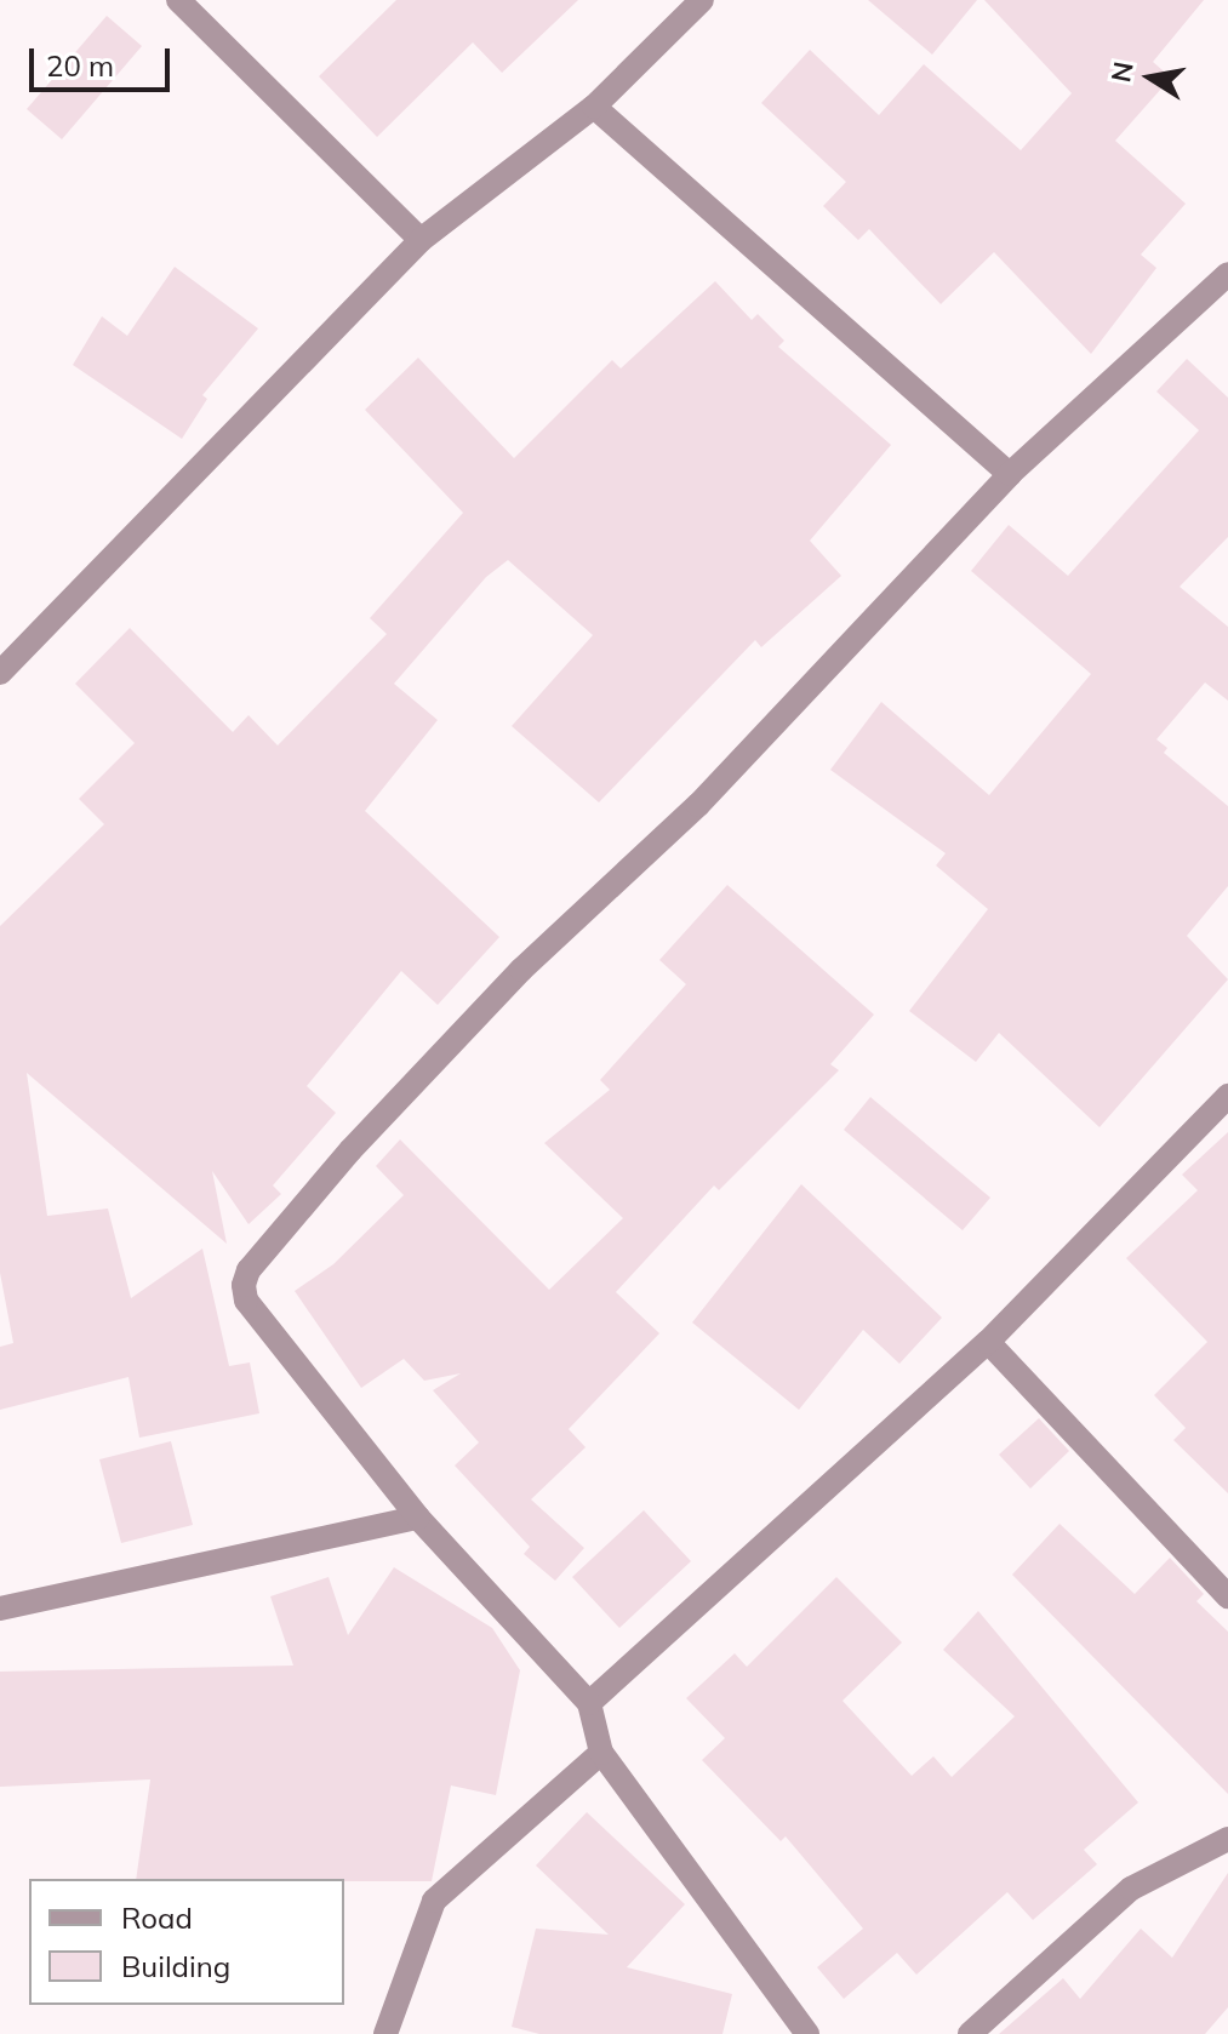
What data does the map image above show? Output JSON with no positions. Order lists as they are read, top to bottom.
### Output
{
  "legend": ["Road", "Building"],
  "scale_bar": "20 m",
  "north": "left"
}
